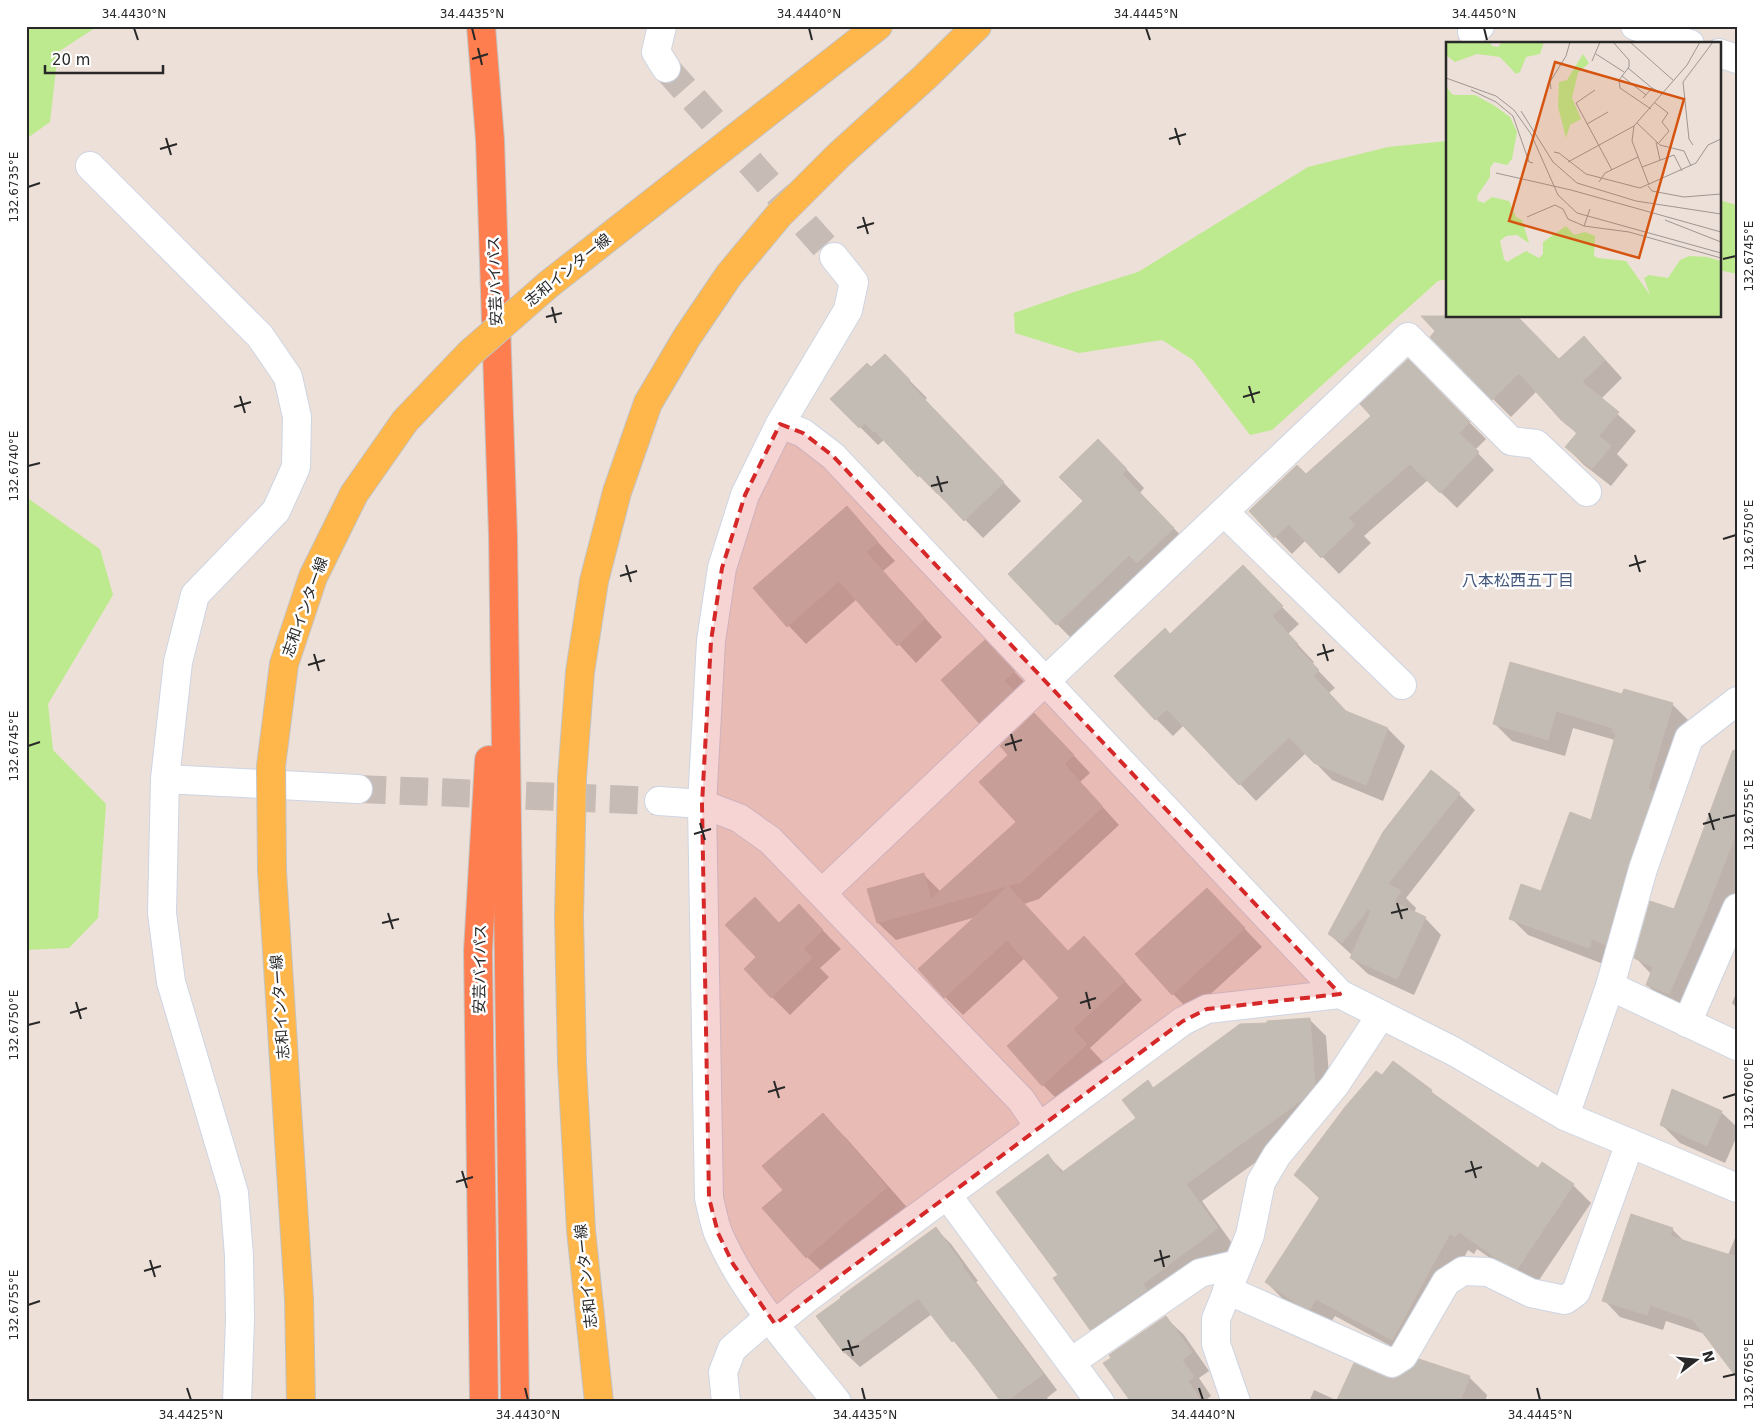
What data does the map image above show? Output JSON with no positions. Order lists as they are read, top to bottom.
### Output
{
  "streets": {
    "highway": ["安芸バイパス"],
    "main road": ["志和インター線"]
  },
  "districts": ["八本松西五丁目"],
  "scale_bar": "20 m",
  "north": "right",
  "coordinates": [
    "34.4430°N",
    "34.4435°N",
    "34.4440°N",
    "34.4445°N",
    "34.4450°N",
    "132.6735°E",
    "132.6745°E",
    "132.6740°E",
    "132.6750°E",
    "132.6755°E",
    "132.6760°E",
    "132.6765°E",
    "34.4425°N"
  ]
}
